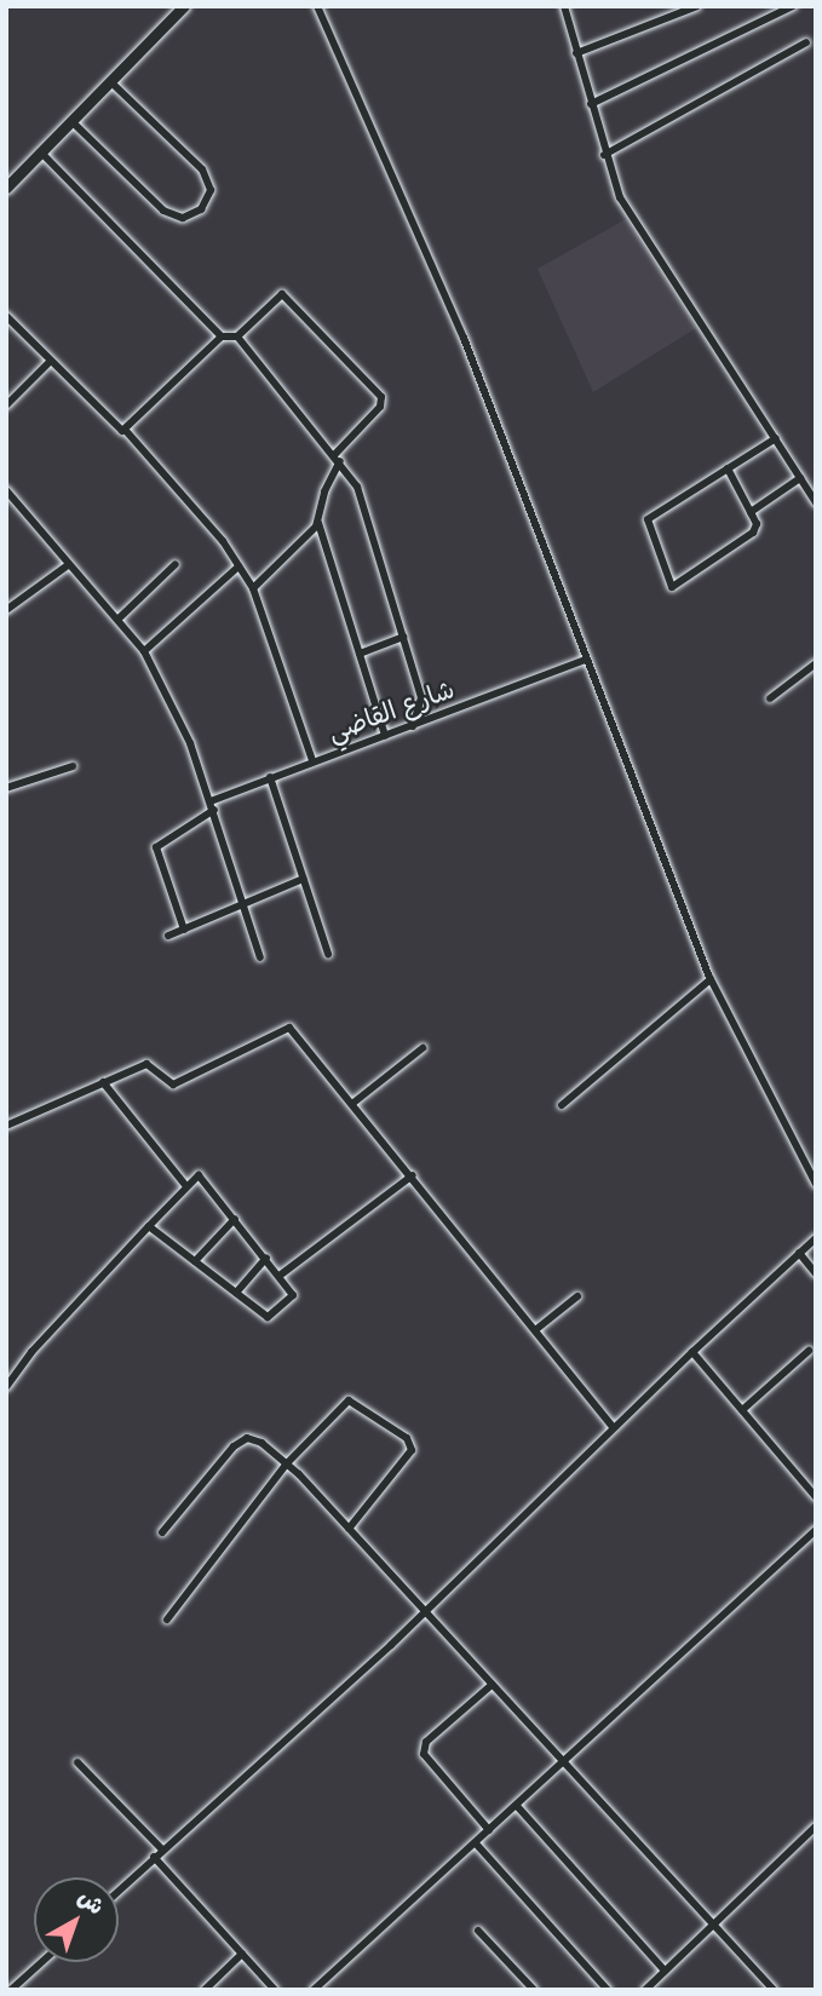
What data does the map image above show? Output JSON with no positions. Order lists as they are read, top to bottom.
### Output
{
  "streets": {
    "street": ["شارع القاضي"]
  },
  "north": "top right"
}
